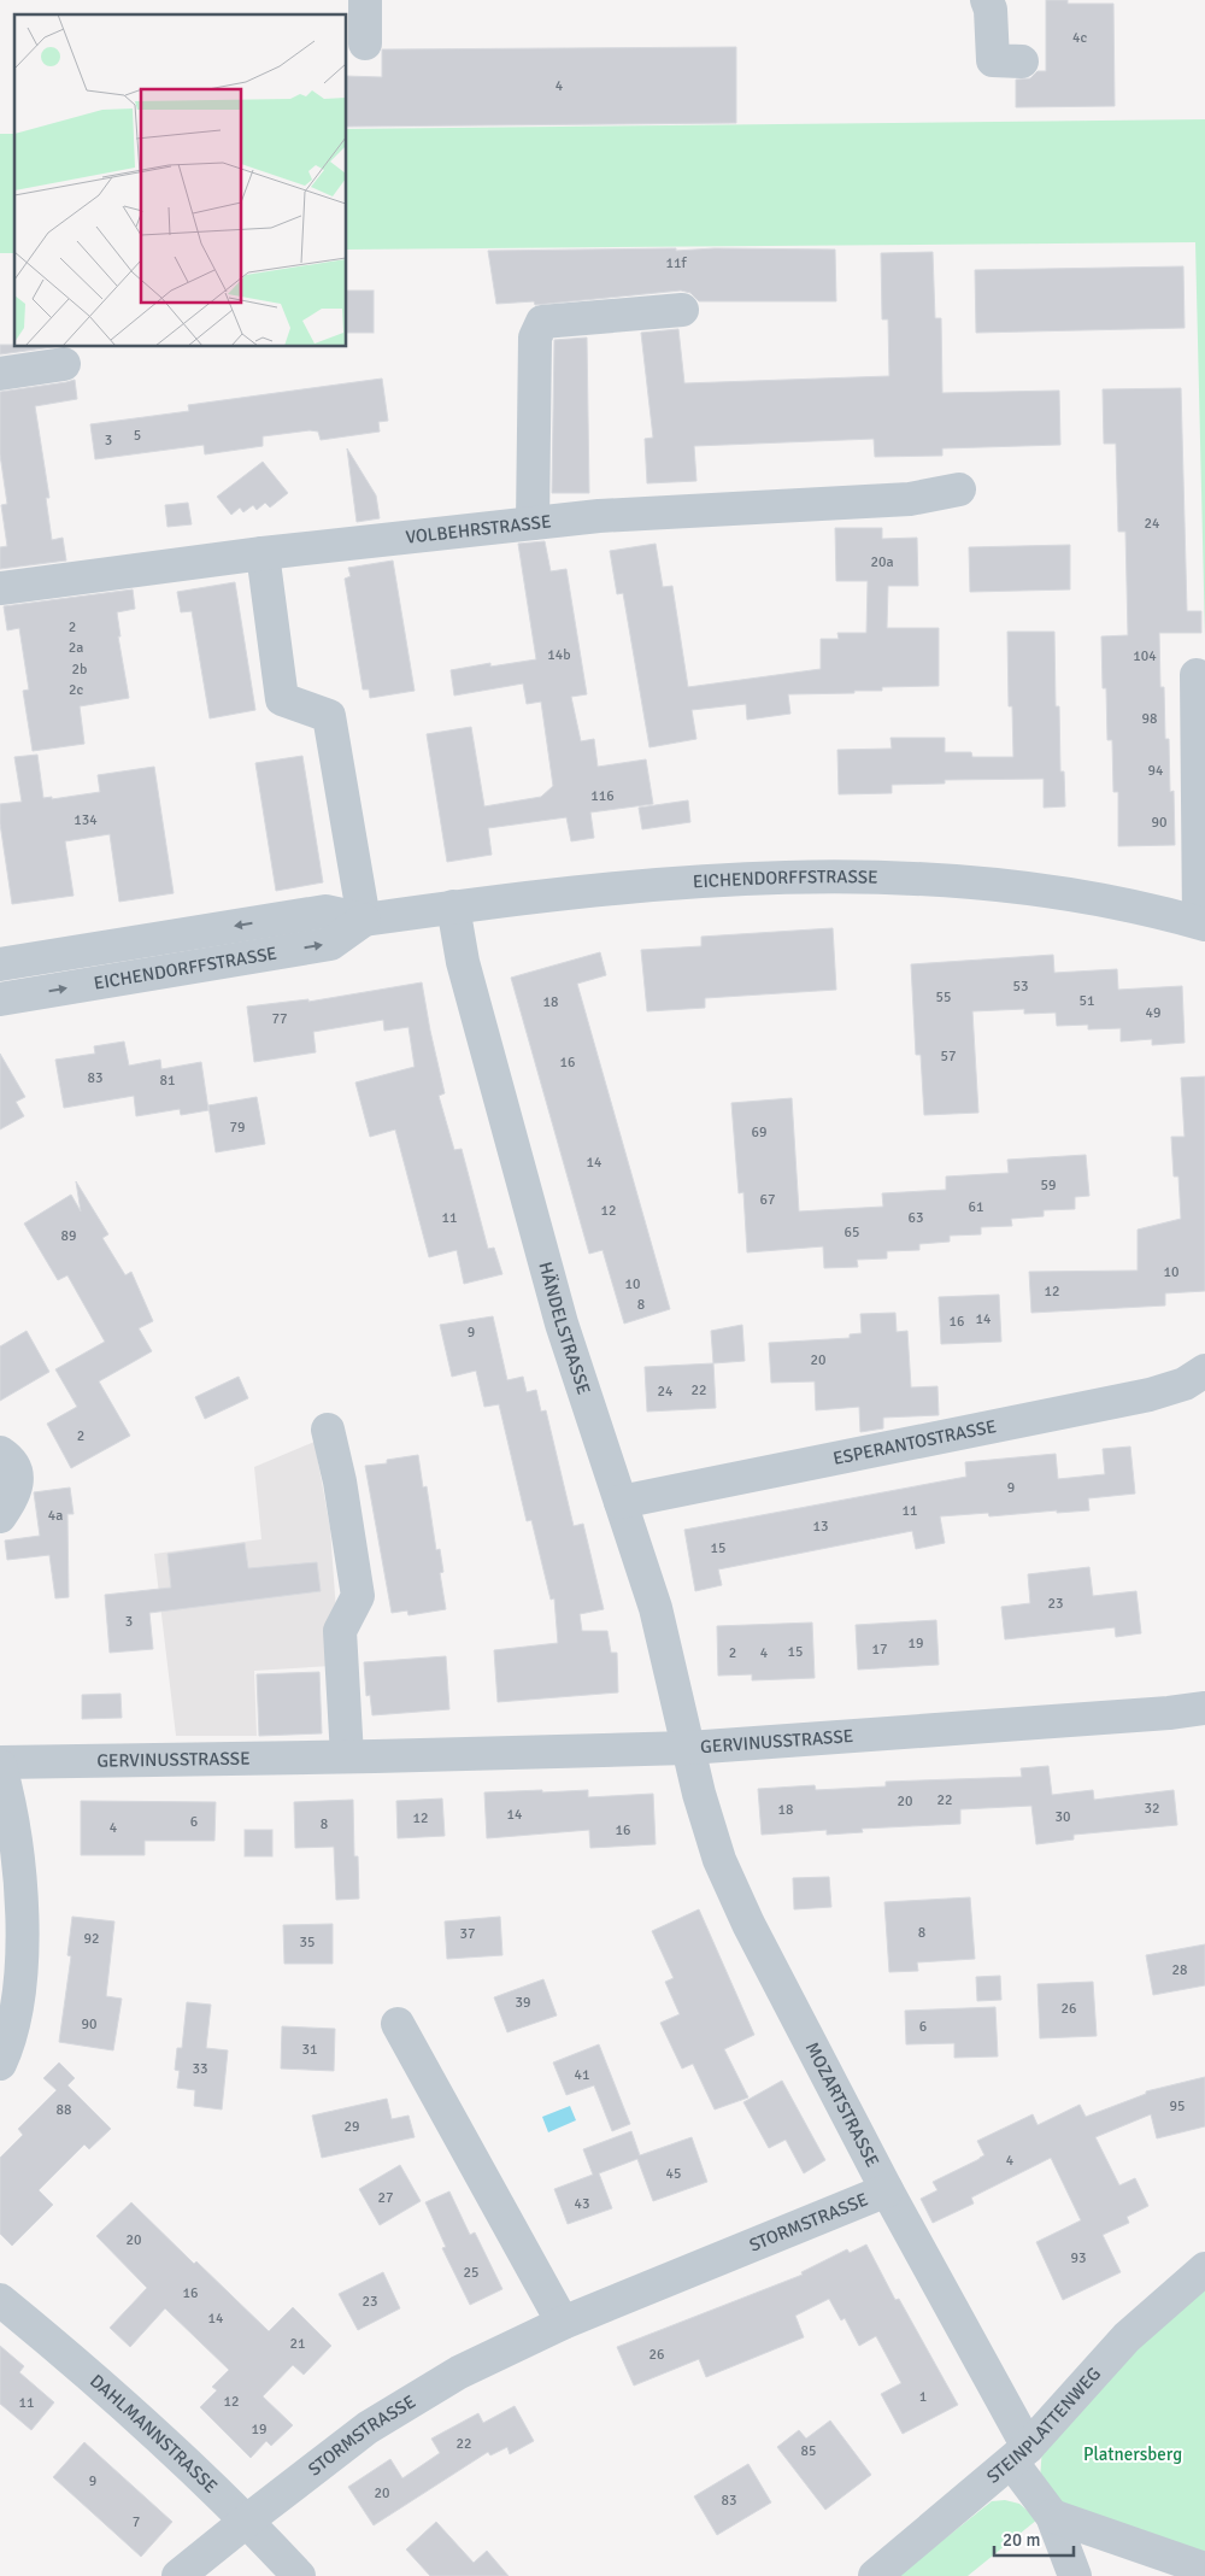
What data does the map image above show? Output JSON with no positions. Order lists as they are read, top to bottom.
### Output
{
  "streets": {
    "street": [
      "VOLBEHRSTRASSE",
      "EICHENDORFFSTRASSE",
      "HÄNDELSTRASSE",
      "ESPERANTOSTRASSE",
      "GERVINUSSTRASSE",
      "MOZARTSTRASSE",
      "STORMSTRASSE",
      "STEINPLATTENWEG",
      "DAHLMANNSTRASSE"
    ]
  },
  "crossings": [
    ["EICHENDORFFSTRASSE", "HÄNDELSTRASSE"],
    ["HÄNDELSTRASSE", "ESPERANTOSTRASSE"],
    ["HÄNDELSTRASSE", "GERVINUSSTRASSE"],
    ["HÄNDELSTRASSE", "MOZARTSTRASSE"],
    ["GERVINUSSTRASSE", "MOZARTSTRASSE"],
    ["MOZARTSTRASSE", "STORMSTRASSE"],
    ["MOZARTSTRASSE", "STEINPLATTENWEG"],
    ["STORMSTRASSE", "DAHLMANNSTRASSE"]
  ],
  "parks": ["Platnersberg"],
  "house_numbers": [
    "4c",
    "4",
    "11f",
    "5",
    "3",
    "24",
    "20a",
    "2",
    "2a",
    "14b",
    "104",
    "2b",
    "2c",
    "98",
    "94",
    "116",
    "134",
    "90",
    "53",
    "55",
    "51",
    "18",
    "49",
    "77",
    "57",
    "16",
    "83",
    "81",
    "79",
    "69",
    "14",
    "59",
    "67",
    "61",
    "12",
    "11",
    "63",
    "65",
    "89",
    "10",
    "10",
    "12",
    "8",
    "14",
    "16",
    "9",
    "20",
    "22",
    "24",
    "2",
    "9",
    "11",
    "4a",
    "13",
    "15",
    "23",
    "3",
    "19",
    "17",
    "15",
    "2",
    "4",
    "22",
    "20",
    "32",
    "18",
    "14",
    "30",
    "12",
    "6",
    "8",
    "4",
    "16",
    "8",
    "37",
    "92",
    "35",
    "28",
    "39",
    "26",
    "90",
    "6",
    "31",
    "33",
    "41",
    "95",
    "88",
    "29",
    "4",
    "45",
    "27",
    "43",
    "20",
    "93",
    "25",
    "16",
    "23",
    "14",
    "21",
    "26",
    "1",
    "12",
    "11",
    "19",
    "22",
    "85",
    "9",
    "20",
    "83",
    "7"
  ],
  "scale_bar": "20 m"
}
